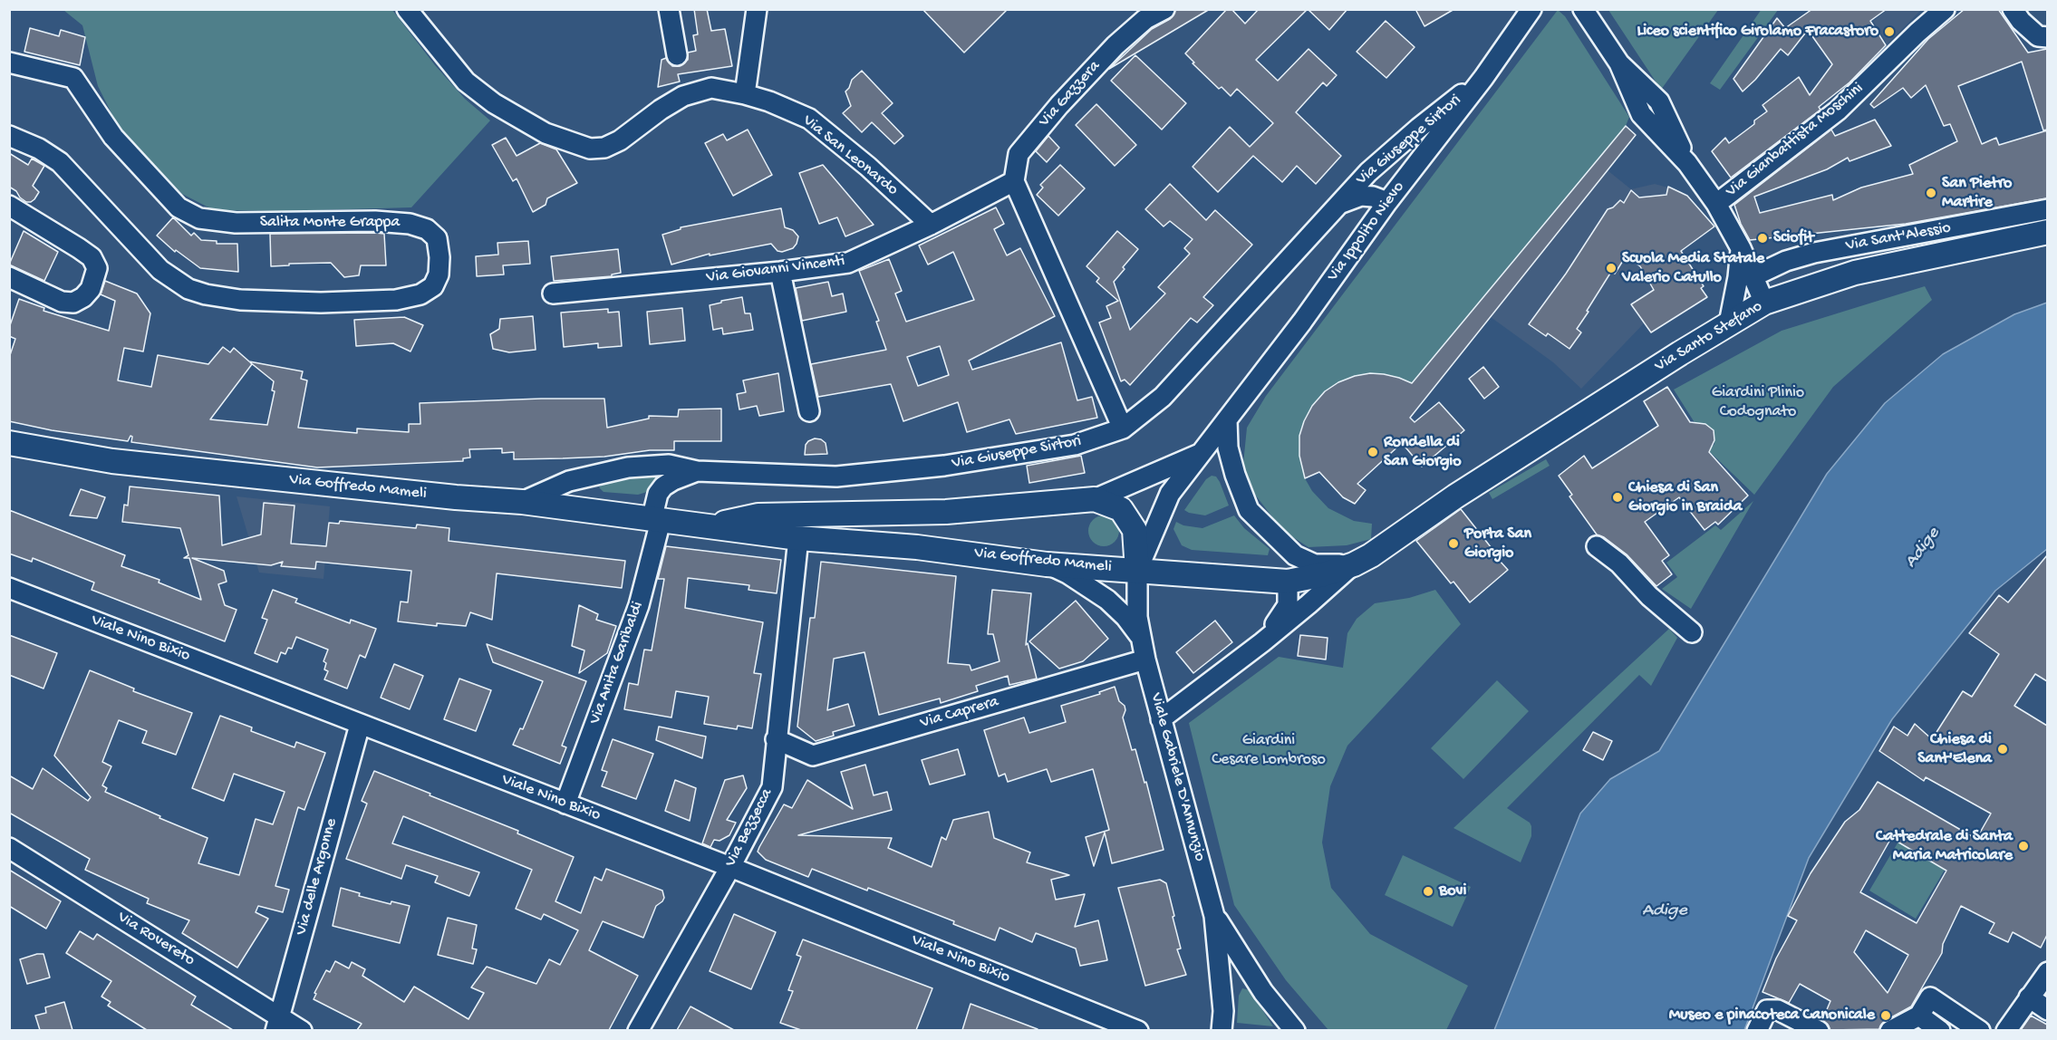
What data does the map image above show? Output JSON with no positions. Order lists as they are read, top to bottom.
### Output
{
  "streets": {
    "main road": ["Via Santo Stefano", "Via Goffredo Mameli"],
    "street": [
      "Via Gazzera",
      "Via Giuseppe Sirtori",
      "Via Gianbattista Moschini",
      "Via San Leonardo",
      "Salita Monte Grappa",
      "Via Ippolito Nievo",
      "Via Sant'Alessio",
      "Via Giovanni Vincenti",
      "Viale Nino Bixio",
      "Via Anita Garibaldi",
      "Via Caprera",
      "Viale Gabriele D'Annunzio",
      "Via Bezzecca",
      "Via delle Argonne",
      "Via Rovereto"
    ]
  },
  "crossings": [
    ["Via Gazzera", "Via Giovanni Vincenti"],
    ["Via Giuseppe Sirtori", "Via Ippolito Nievo"],
    ["Via Giuseppe Sirtori", "Via Goffredo Mameli"],
    ["Via Giuseppe Sirtori", "Via Anita Garibaldi"],
    ["Via San Leonardo", "Via Giovanni Vincenti"],
    ["Via Ippolito Nievo", "Via Goffredo Mameli"],
    ["Via Ippolito Nievo", "Viale Gabriele D'Annunzio"],
    ["Via Santo Stefano", "Via Goffredo Mameli"],
    ["Via Goffredo Mameli", "Via Anita Garibaldi"],
    ["Via Goffredo Mameli", "Viale Gabriele D'Annunzio"],
    ["Via Goffredo Mameli", "Via Bezzecca"],
    ["Viale Nino Bixio", "Via Anita Garibaldi"],
    ["Viale Nino Bixio", "Via Bezzecca"],
    ["Viale Nino Bixio", "Via delle Argonne"],
    ["Via Caprera", "Viale Gabriele D'Annunzio"],
    ["Via Caprera", "Via Bezzecca"],
    ["Via delle Argonne", "Via Rovereto"]
  ],
  "water": ["Adige"],
  "parks": ["Giardini Plinio Codognato", "Giardini Cesare Lombroso"],
  "places": [
    "Liceo scientifico Girolamo Fracastoro",
    "San Pietro Martire",
    "Sciofit",
    "Scuola Media Statale Valerio Catullo",
    "Rondella di San Giorgio",
    "Chiesa di San Giorgio in Braida",
    "Porta San Giorgio",
    "Chiesa di Sant'Elena",
    "Cattedrale di Santa Maria Matricolare",
    "Bovi",
    "Museo e pinacoteca Canonicale"
  ]
}
